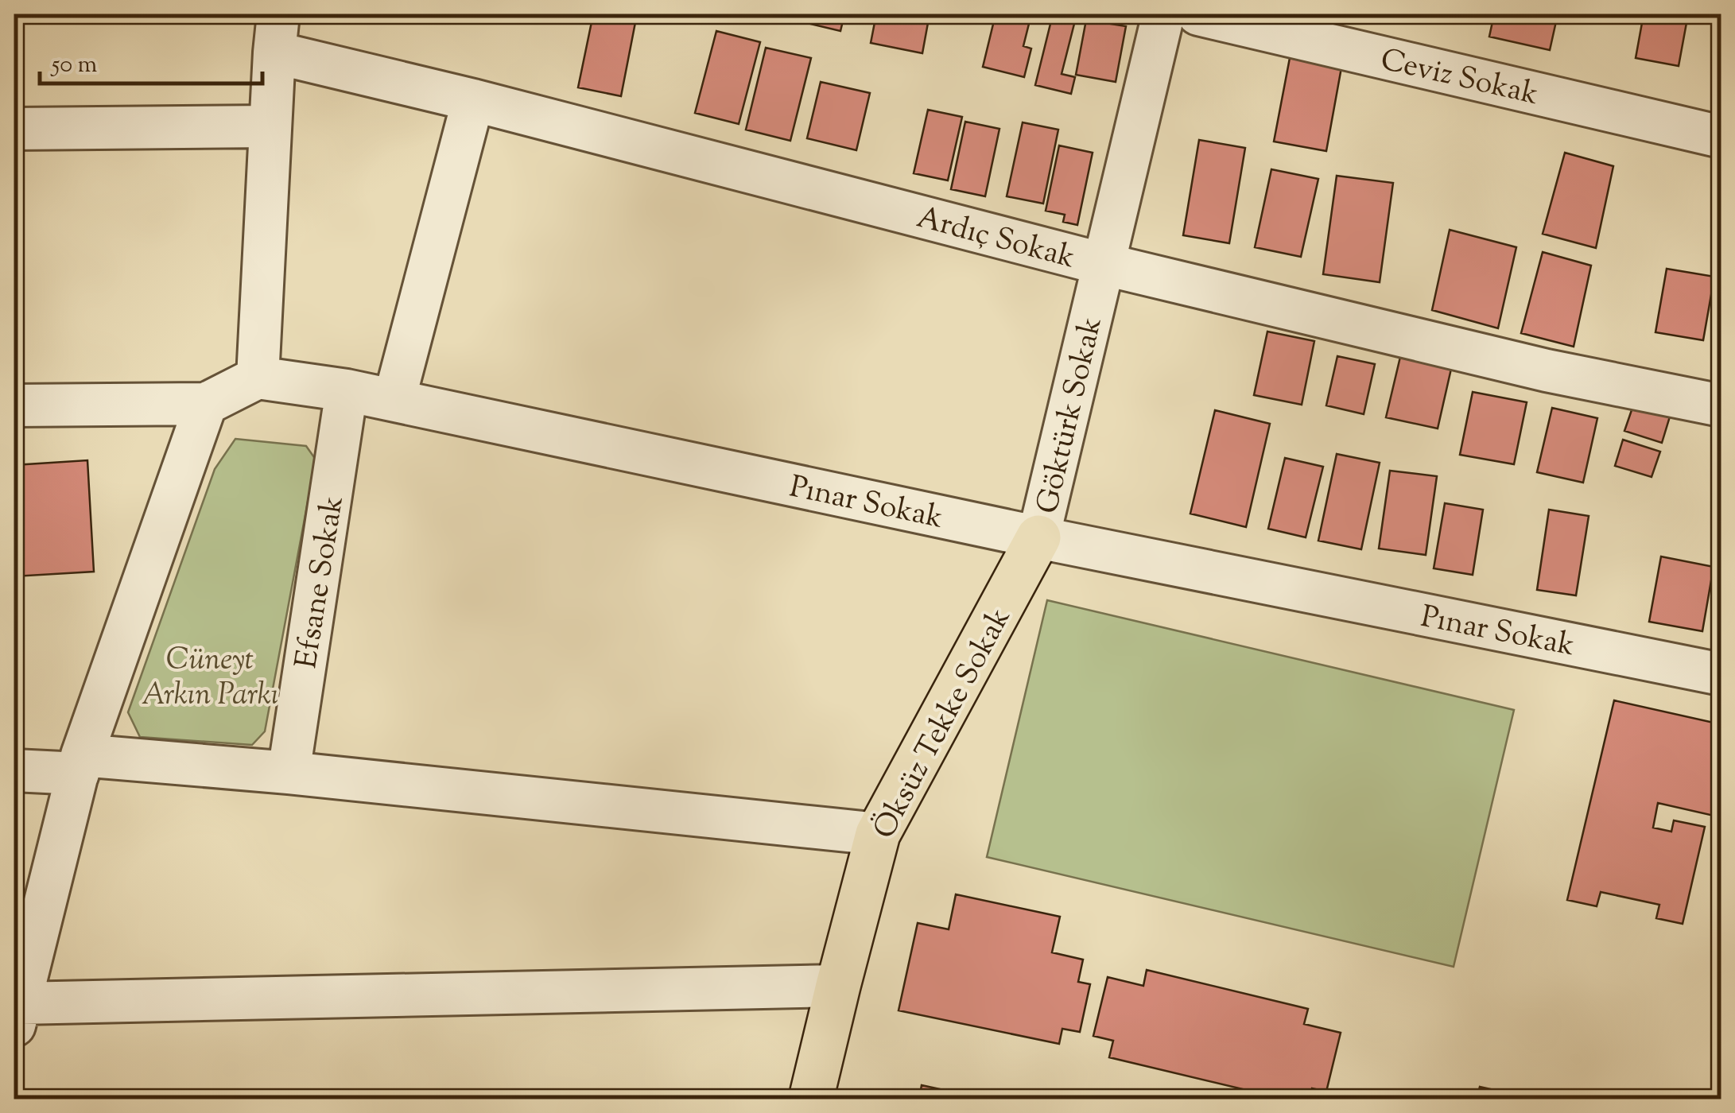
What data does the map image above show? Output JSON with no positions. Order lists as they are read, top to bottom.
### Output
{
  "streets": {
    "main road": ["Öksüz Tekke Sokak"],
    "street": [
      "Ceviz Sokak",
      "Ardıç Sokak",
      "Göktürk Sokak",
      "Pınar Sokak",
      "Efsane Sokak"
    ]
  },
  "crossings": [
    ["Ardıç Sokak", "Göktürk Sokak"],
    ["Göktürk Sokak", "Pınar Sokak"],
    ["Göktürk Sokak", "Öksüz Tekke Sokak"],
    ["Pınar Sokak", "Efsane Sokak"],
    ["Pınar Sokak", "Öksüz Tekke Sokak"]
  ],
  "parks": ["Cüneyt Arkın Parkı"],
  "scale_bar": "50 m"
}
